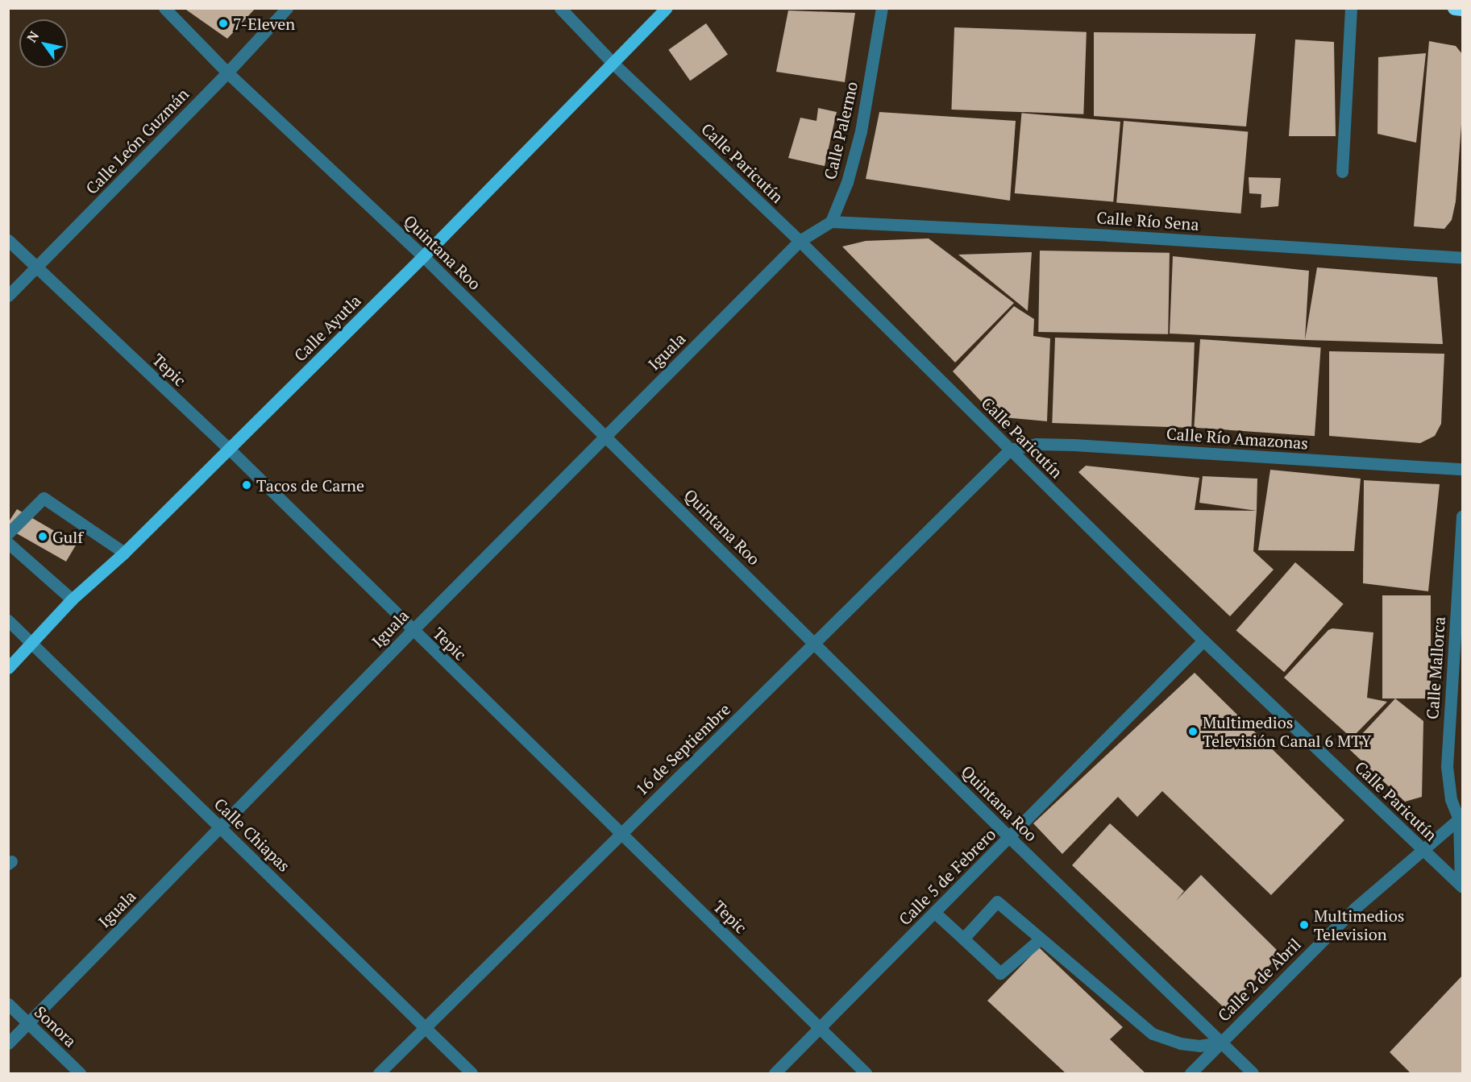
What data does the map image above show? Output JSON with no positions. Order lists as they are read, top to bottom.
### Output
{
  "streets": {
    "main road": ["Calle Ayutla"],
    "street": [
      "Calle Palermo",
      "Calle León Guzmán",
      "Calle Paricutín",
      "Calle Río Sena",
      "Quintana Roo",
      "Iguala",
      "Tepic",
      "Calle Río Amazonas",
      "Calle Mallorca",
      "16 de Septiembre",
      "Calle Chiapas",
      "Calle 5 de Febrero",
      "Calle 2 de Abril",
      "Sonora"
    ]
  },
  "crossings": [
    ["Calle Palermo", "Calle Río Sena"],
    ["Calle León Guzmán", "Quintana Roo"],
    ["Calle León Guzmán", "Tepic"],
    ["Calle Paricutín", "Calle Ayutla"],
    ["Calle Paricutín", "Iguala"],
    ["Calle Paricutín", "Calle Río Amazonas"],
    ["Calle Paricutín", "Calle Mallorca"],
    ["Calle Paricutín", "16 de Septiembre"],
    ["Calle Paricutín", "Calle 5 de Febrero"],
    ["Calle Paricutín", "Calle 2 de Abril"],
    ["Quintana Roo", "Calle Ayutla"],
    ["Quintana Roo", "Iguala"],
    ["Quintana Roo", "16 de Septiembre"],
    ["Quintana Roo", "Calle 5 de Febrero"],
    ["Quintana Roo", "Calle 2 de Abril"],
    ["Calle Ayutla", "Tepic"],
    ["Calle Ayutla", "Calle Chiapas"],
    ["Iguala", "Tepic"],
    ["Iguala", "Calle Chiapas"],
    ["Iguala", "Sonora"],
    ["Tepic", "16 de Septiembre"],
    ["Tepic", "Calle 5 de Febrero"],
    ["Calle Río Amazonas", "16 de Septiembre"],
    ["Calle Mallorca", "Calle 2 de Abril"],
    ["16 de Septiembre", "Calle Chiapas"]
  ],
  "places": [
    "7-Eleven",
    "Tacos de Carne",
    "Gulf",
    "Multimedios Televisión Canal 6 MTY",
    "Multimedios Television"
  ],
  "north": "top left"
}
